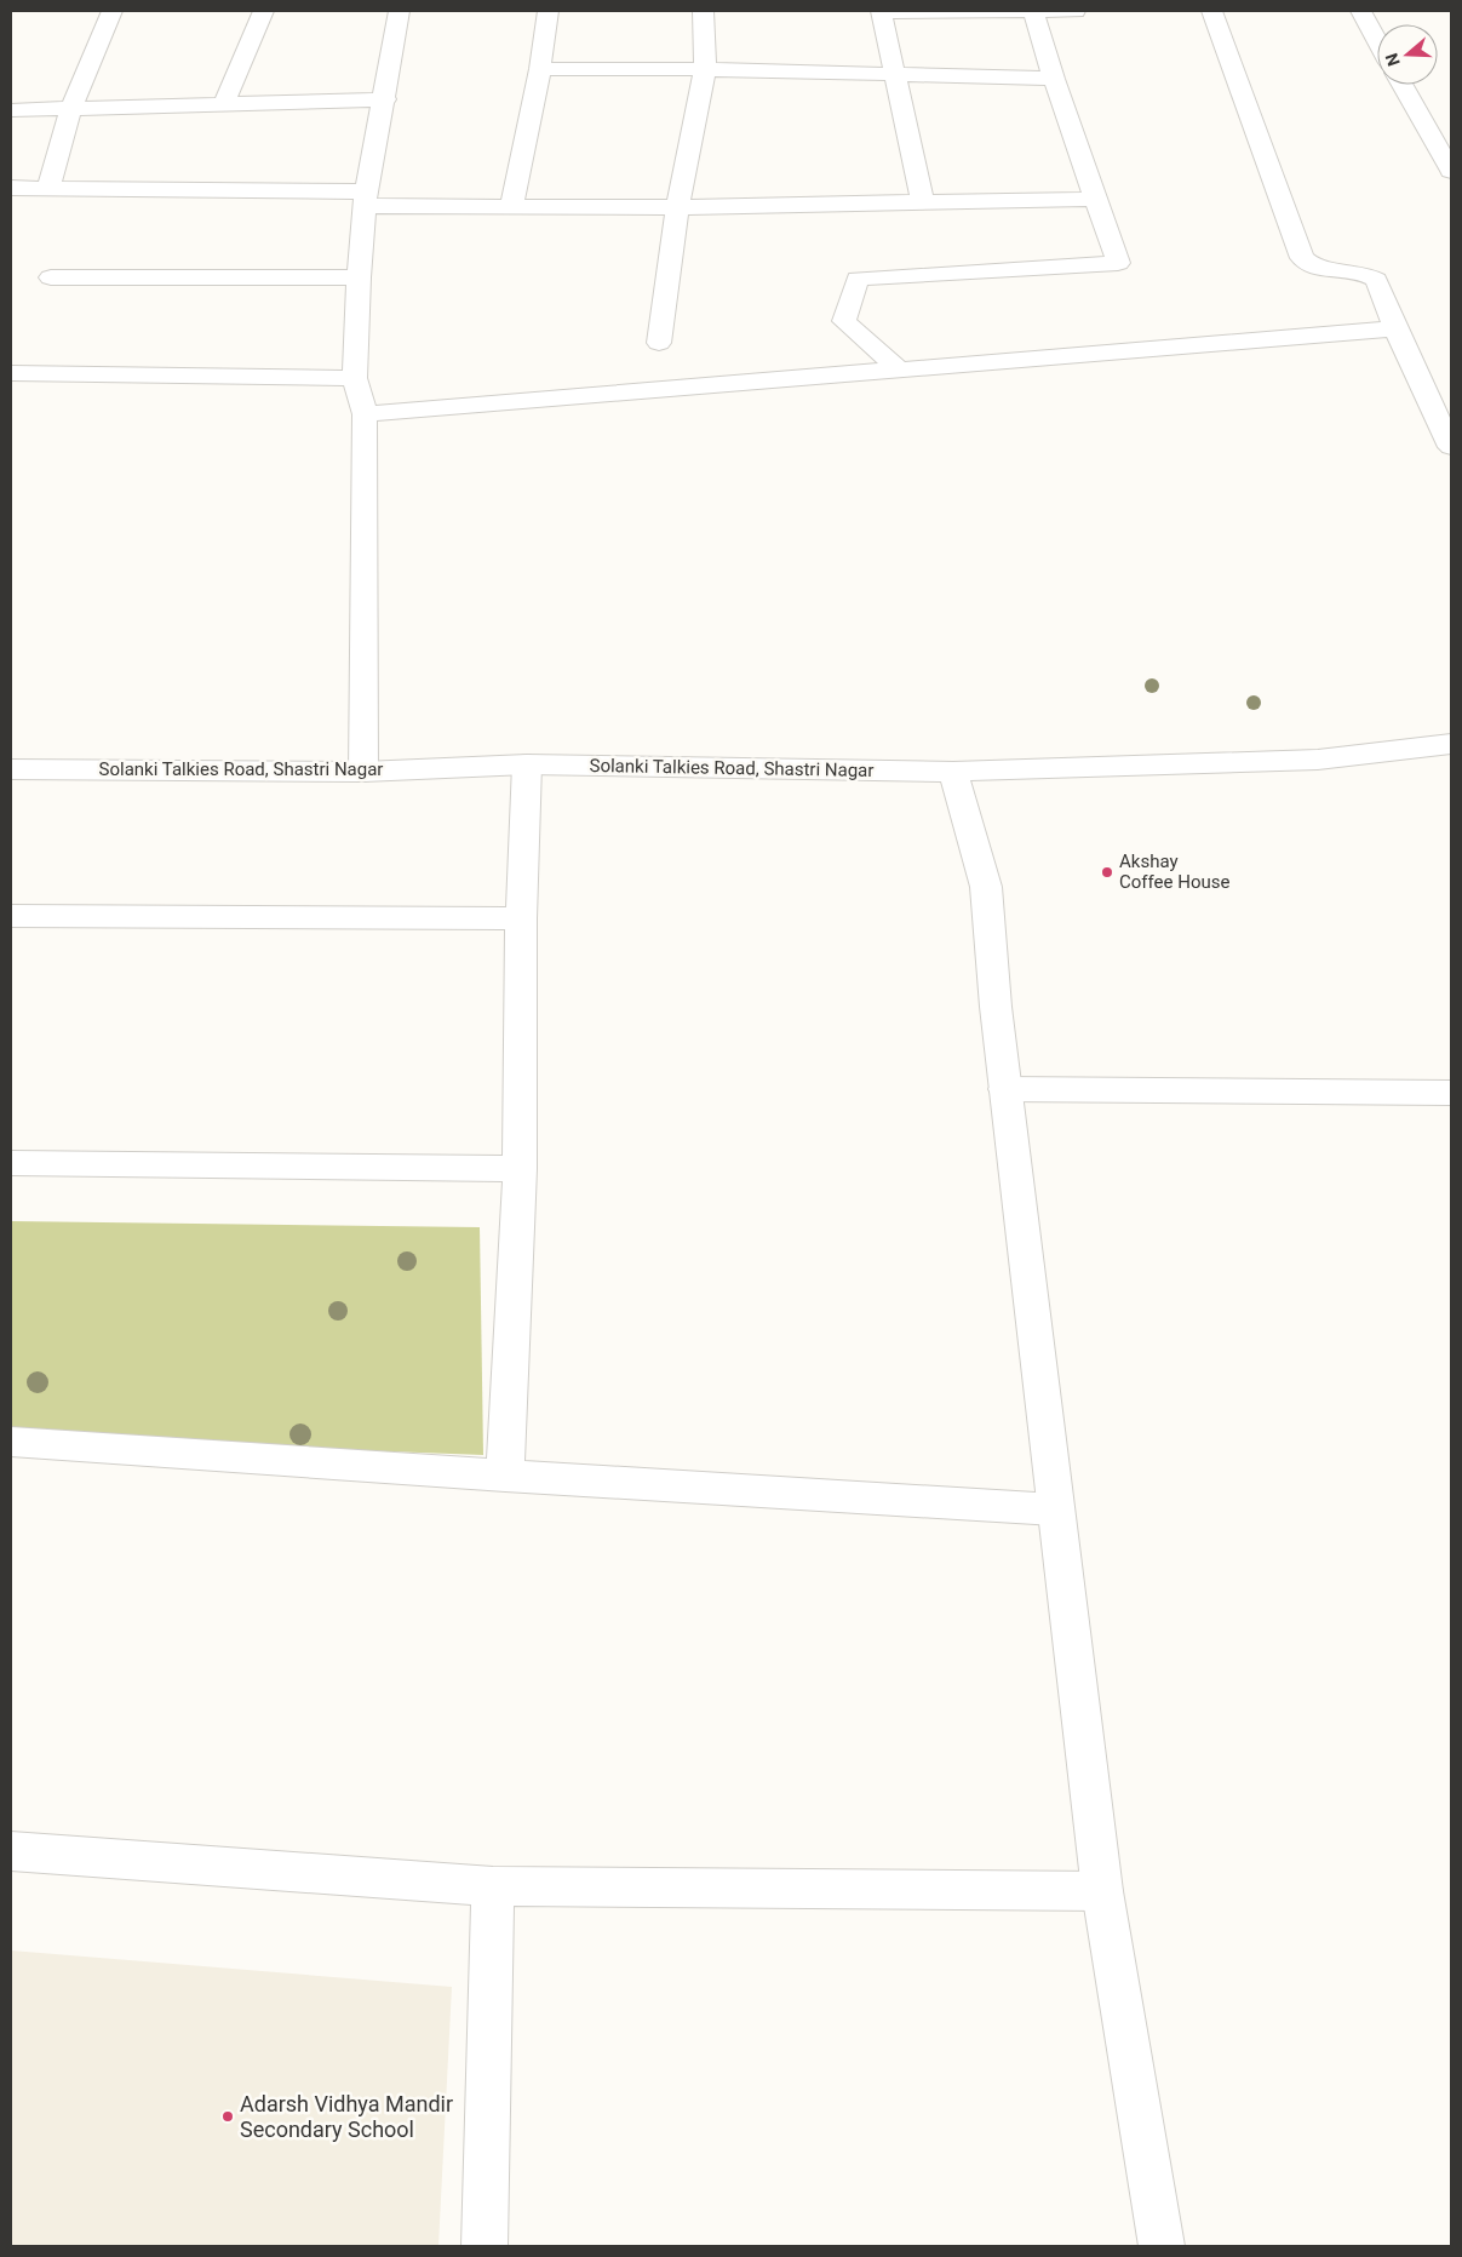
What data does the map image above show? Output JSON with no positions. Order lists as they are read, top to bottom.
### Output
{
  "streets": {
    "street": ["Solanki Talkies Road, Shastri Nagar"]
  },
  "places": ["Akshay Coffee House", "Adarsh Vidhya Mandir Secondary School"],
  "north": "left"
}
